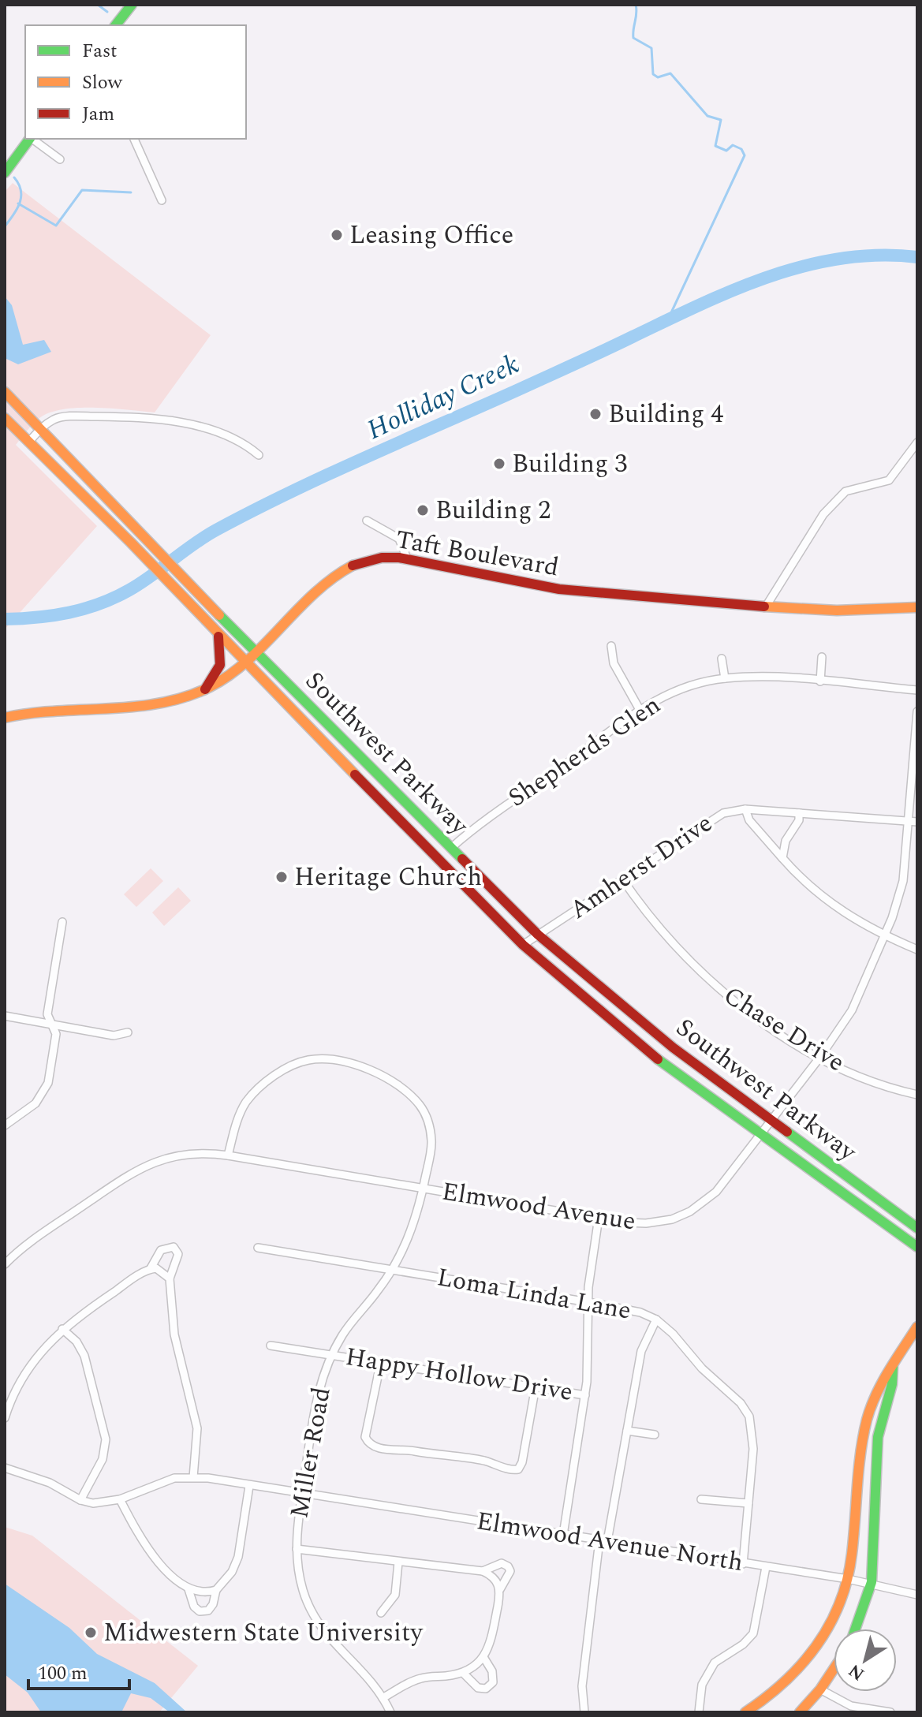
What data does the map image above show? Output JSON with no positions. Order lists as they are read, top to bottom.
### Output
{
  "streets": {
    "main road": ["Taft Boulevard", "Southwest Parkway"],
    "street": [
      "Shepherds Glen",
      "Amherst Drive",
      "Chase Drive",
      "Elmwood Avenue",
      "Loma Linda Lane",
      "Happy Hollow Drive",
      "Miller Road",
      "Elmwood Avenue North"
    ]
  },
  "crossings": [
    ["Taft Boulevard", "Southwest Parkway"],
    ["Shepherds Glen", "Southwest Parkway"],
    ["Southwest Parkway", "Amherst Drive"],
    ["Southwest Parkway", "Elmwood Avenue"],
    ["Amherst Drive", "Chase Drive"],
    ["Amherst Drive", "Elmwood Avenue"],
    ["Chase Drive", "Elmwood Avenue"],
    ["Elmwood Avenue", "Miller Road"],
    ["Loma Linda Lane", "Miller Road"],
    ["Loma Linda Lane", "Elmwood Avenue North"],
    ["Happy Hollow Drive", "Miller Road"],
    ["Miller Road", "Elmwood Avenue North"]
  ],
  "water": ["Holliday Creek"],
  "places": [
    "Leasing Office",
    "Building 4",
    "Building 3",
    "Building 2",
    "Heritage Church",
    "Midwestern State University"
  ],
  "legend": ["Fast", "Slow", "Jam"],
  "scale_bar": "100 m",
  "north": "bottom left"
}
